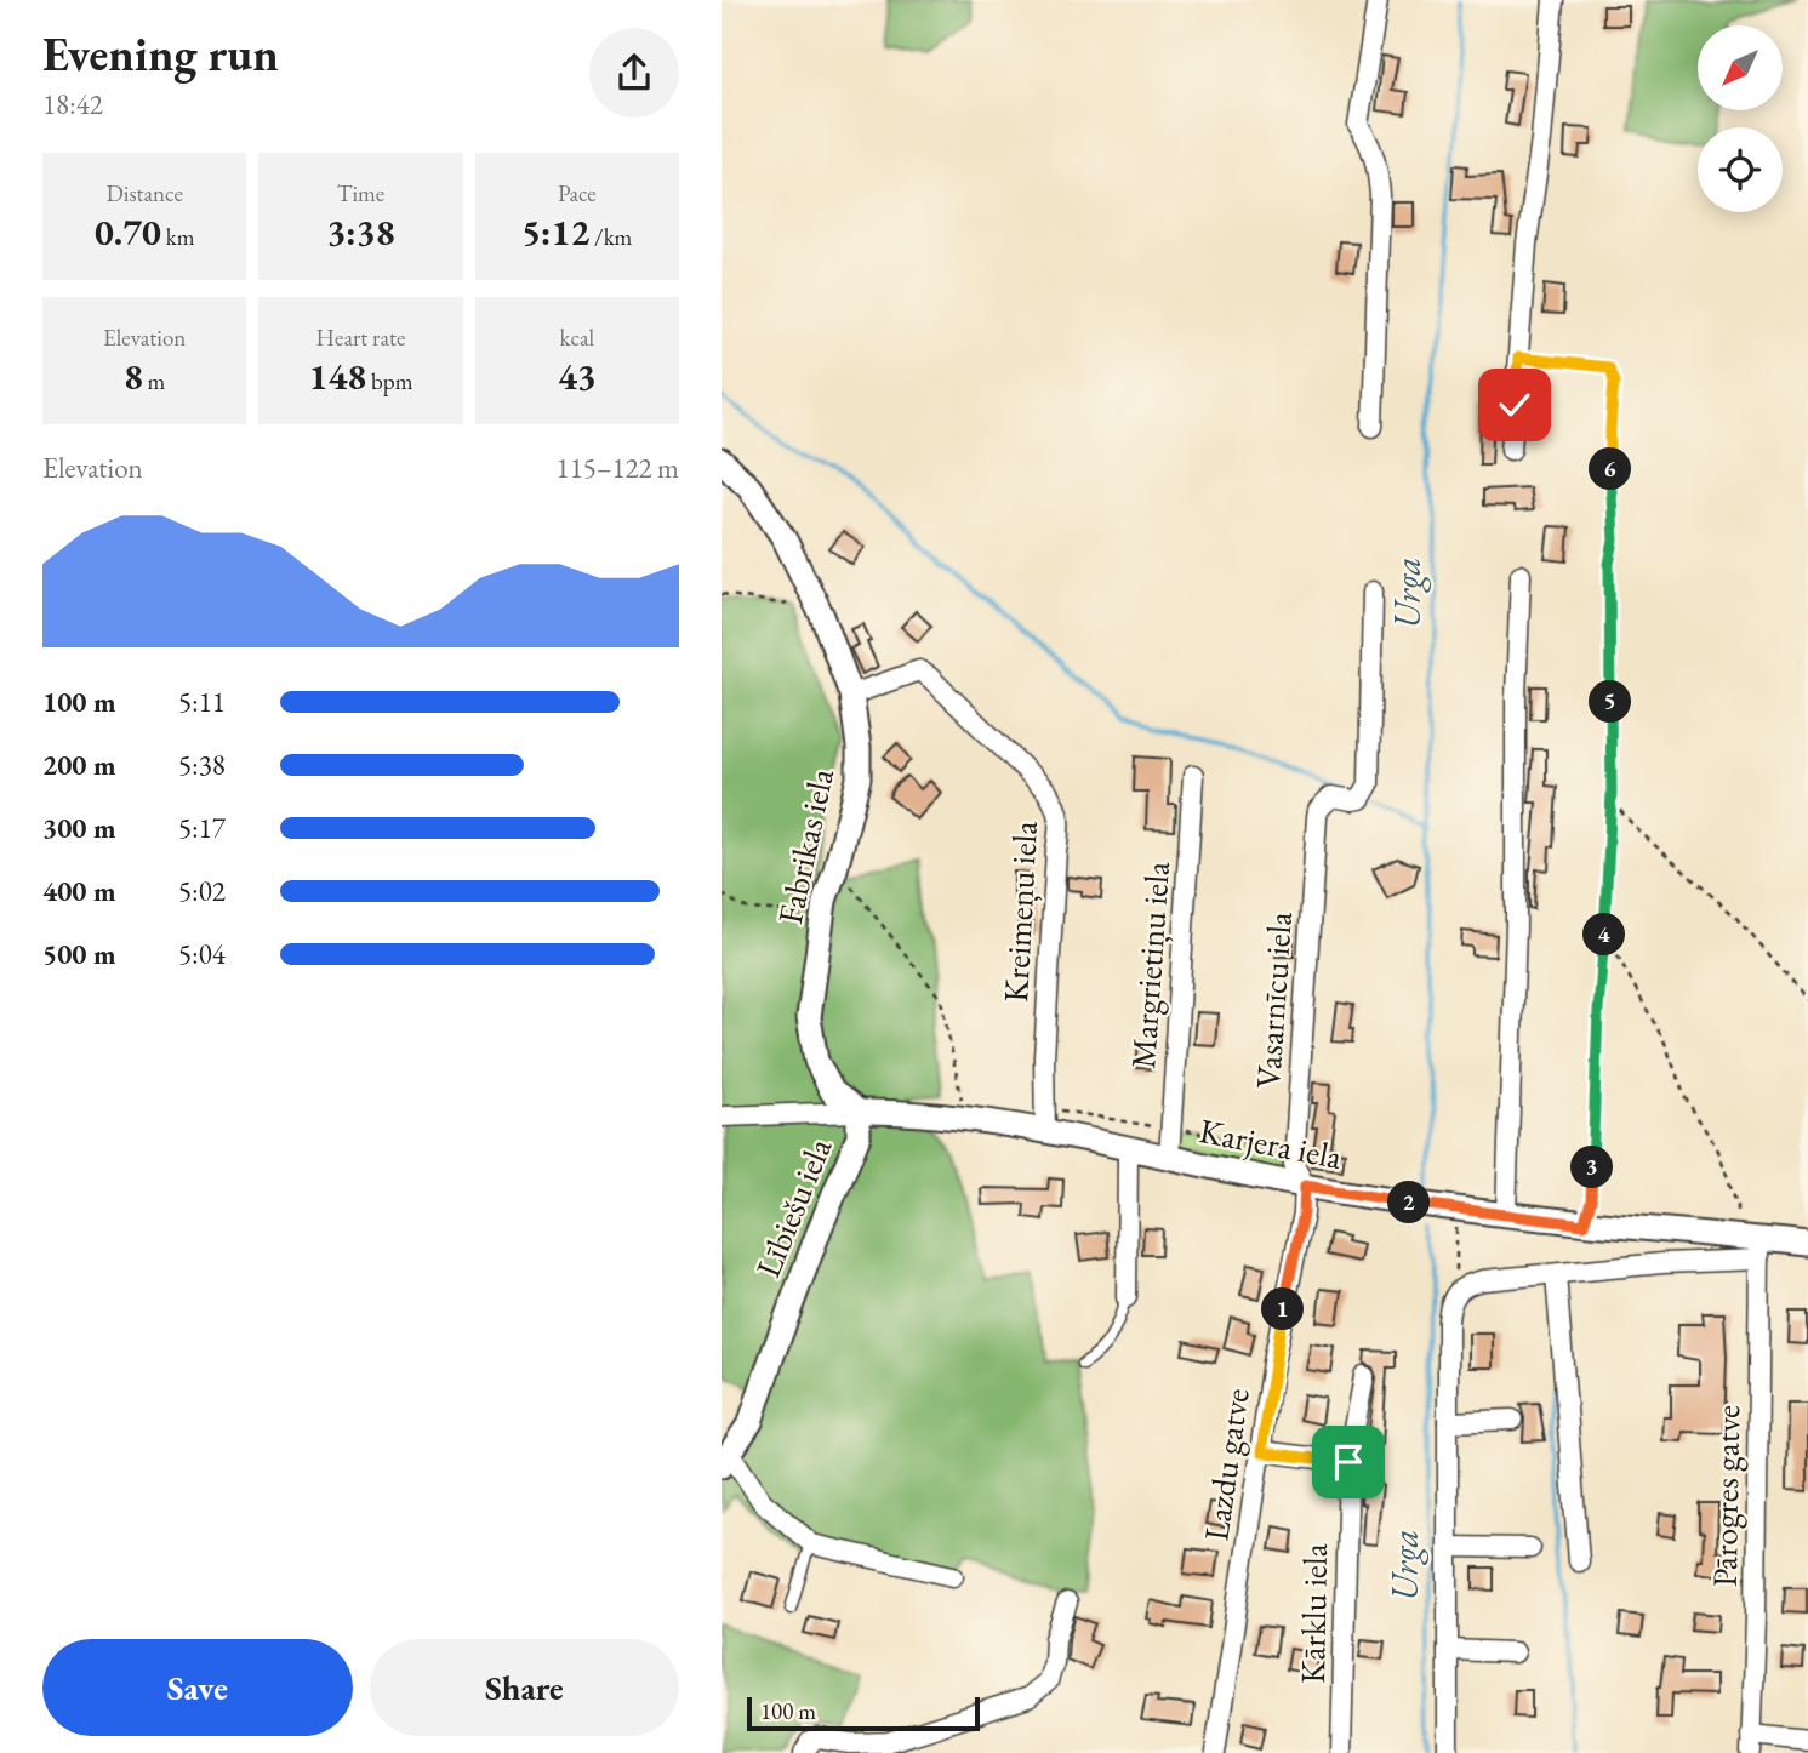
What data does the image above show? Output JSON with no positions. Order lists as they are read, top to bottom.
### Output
{
  "streets": {
    "street": [
      "Fabrikas iela",
      "Kreimeņu iela",
      "Margrietiņu iela",
      "Vasarnīcu iela",
      "Karjera iela",
      "Lībiešu iela",
      "Lazdu gatve",
      "Pārogres gatve",
      "Kārklu iela"
    ]
  },
  "crossings": [
    ["Fabrikas iela", "Kreimeņu iela"],
    ["Fabrikas iela", "Karjera iela"],
    ["Fabrikas iela", "Lībiešu iela"],
    ["Kreimeņu iela", "Karjera iela"],
    ["Margrietiņu iela", "Karjera iela"],
    ["Vasarnīcu iela", "Karjera iela"],
    ["Vasarnīcu iela", "Lazdu gatve"],
    ["Karjera iela", "Lībiešu iela"],
    ["Karjera iela", "Lazdu gatve"],
    ["Karjera iela", "Pārogres gatve"]
  ],
  "water": ["Urga"],
  "scale_bar": "100 m",
  "north": "bottom left",
  "page": {
    "heading": ["Evening run", "18:42"],
    "stats": [
      ["Distance", "0.70 km"],
      ["Time", "3:38"],
      ["Pace", "5:12 /km"],
      ["Elevation", "8 m"],
      ["Heart rate", "148 bpm"],
      ["kcal", "43"]
    ],
    "chart": ["Elevation", "115–122 m"],
    "pins": [
      "6",
      "5",
      "4",
      "3",
      "2",
      "1"
    ],
    "list": [
      {
        "name": "100 m",
        "note": "5:11"
      },
      {
        "name": "200 m",
        "note": "5:38"
      },
      {
        "name": "300 m",
        "note": "5:17"
      },
      {
        "name": "400 m",
        "note": "5:02"
      },
      {
        "name": "500 m",
        "note": "5:04"
      }
    ],
    "buttons": ["Save", "Share"],
    "scale": "100 m"
  }
}
